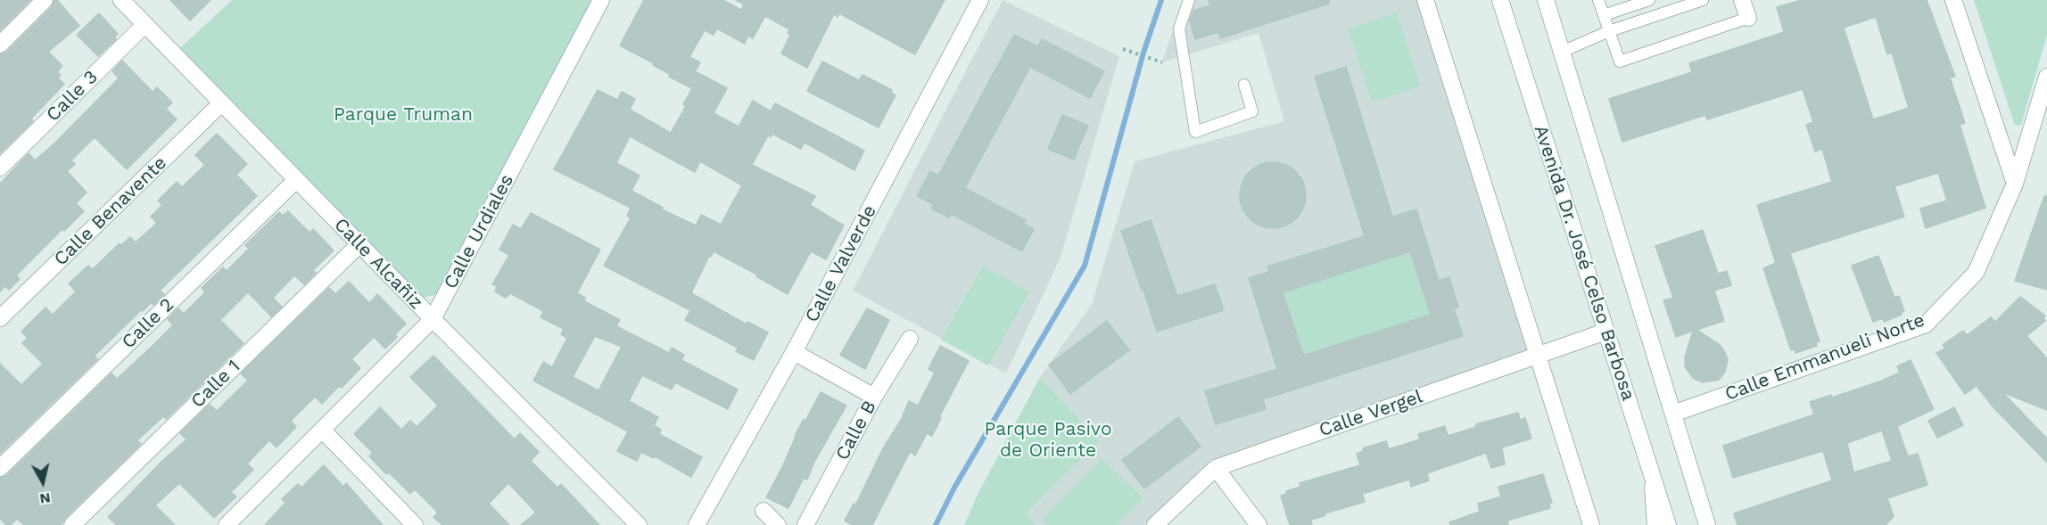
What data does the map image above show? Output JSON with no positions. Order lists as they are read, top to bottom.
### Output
{
  "streets": {
    "street": [
      "Calle 3",
      "Calle Benavente",
      "Calle Urdiales",
      "Avenida Dr. José Celso Barbosa",
      "Calle Alcañiz",
      "Calle Valverde",
      "Calle 2",
      "Calle Emmanueli Norte",
      "Calle 1",
      "Calle Vergel",
      "Calle B"
    ]
  },
  "crossings": [
    ["Calle 3", "Calle Alcañiz"],
    ["Calle Benavente", "Calle Alcañiz"],
    ["Calle Urdiales", "Calle Alcañiz"],
    ["Avenida Dr. José Celso Barbosa", "Calle Emmanueli Norte"],
    ["Avenida Dr. José Celso Barbosa", "Calle Vergel"],
    ["Calle Alcañiz", "Calle 2"],
    ["Calle Alcañiz", "Calle 1"]
  ],
  "parks": ["Parque Truman", "Parque Pasivo de Oriente"],
  "north": "bottom"
}
